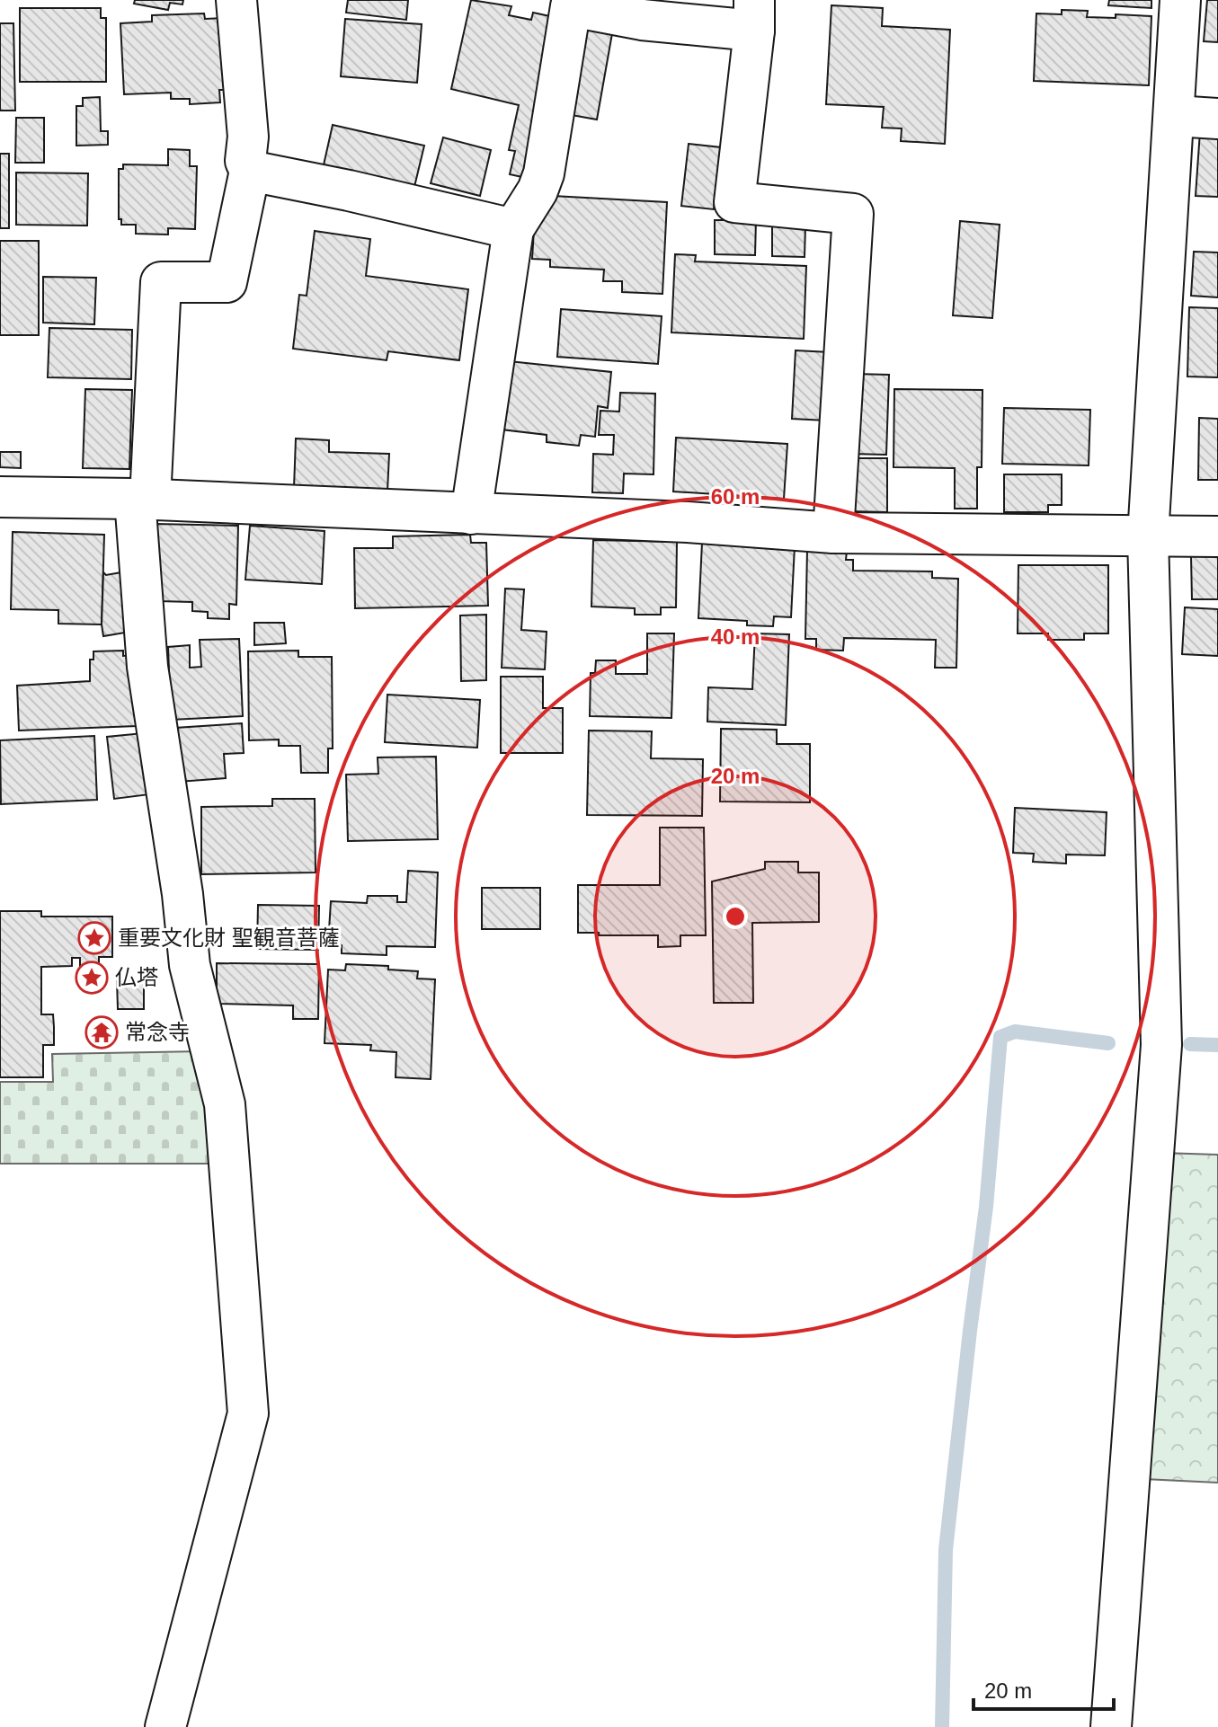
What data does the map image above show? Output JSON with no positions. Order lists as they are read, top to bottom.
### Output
{
  "places": {
    "place": ["重要文化財 聖観音菩薩", "仏塔"],
    "temple": ["常念寺"]
  },
  "scale_bar": "20 m",
  "rings": ["60 m", "40 m", "20 m"]
}
